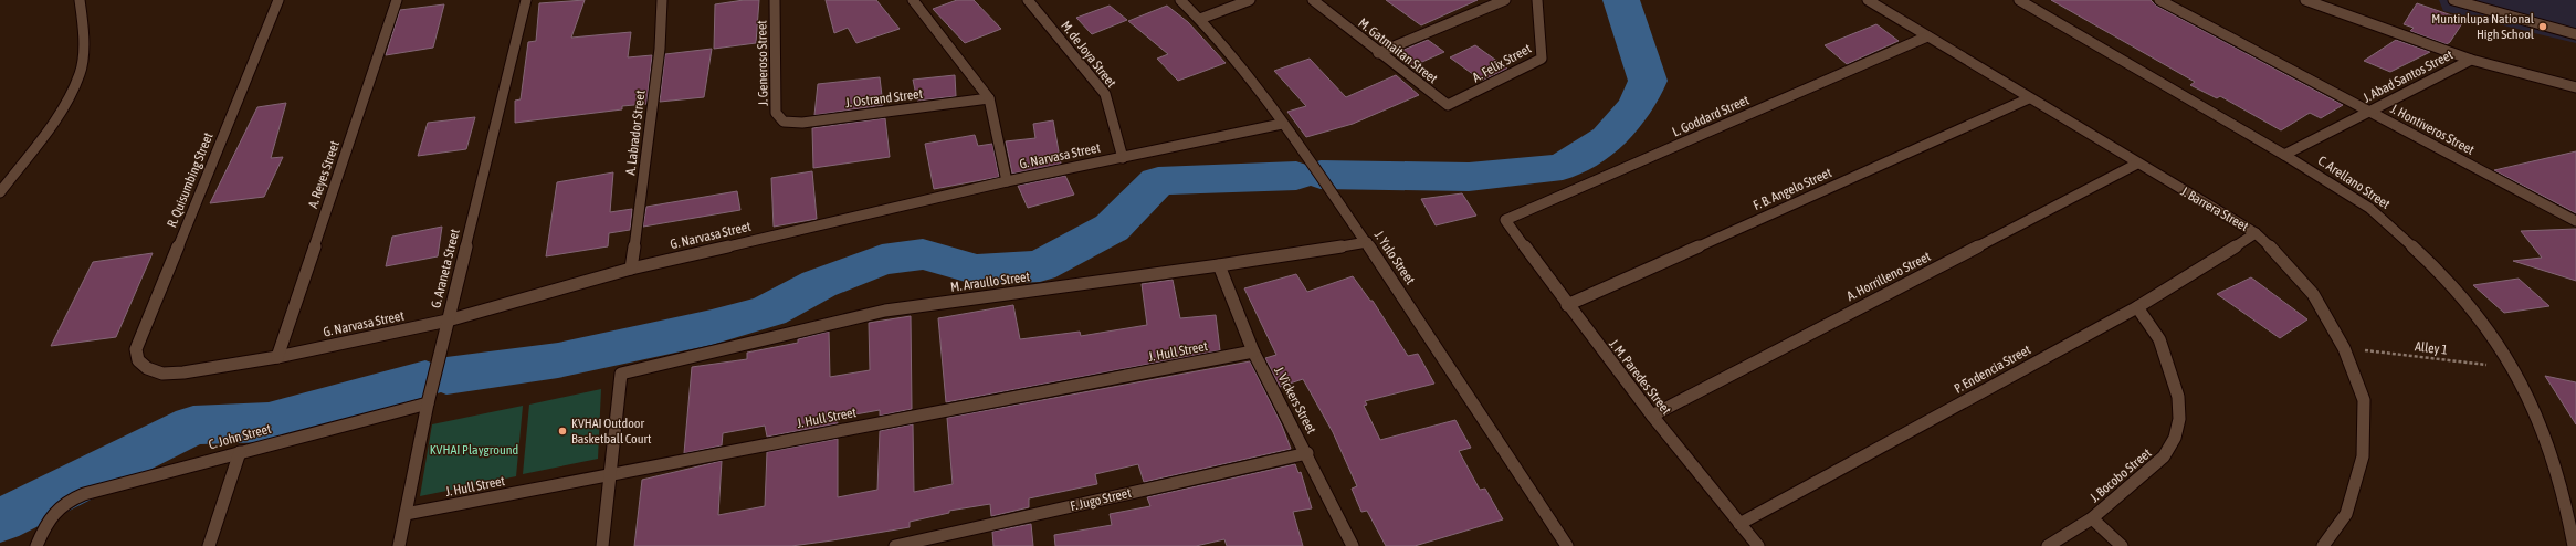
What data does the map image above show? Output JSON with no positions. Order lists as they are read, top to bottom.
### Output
{
  "streets": {
    "street": [
      "M. Gatmaitan Street",
      "M. de Joya Street",
      "J. Generoso Street",
      "A. Felix Street",
      "J. Abad Santos Street",
      "J. Ostrand Street",
      "L. Goddard Street",
      "J. Hontiveros Street",
      "A. Labrador Street",
      "G. Narvasa Street",
      "A. Reyes Street",
      "R. Quisumbing Street",
      "C. Arellano Street",
      "F. B. Angelo Street",
      "J. Barrera Street",
      "J. Yulo Street",
      "G. Araneta Street",
      "A. Horrilleno Street",
      "M. Araullo Street",
      "J. Hull Street",
      "P. Endencia Street",
      "J. M. Paredes Street",
      "J. Vickers Street",
      "C. John Street",
      "J. Bocobo Street",
      "F. Jugo Street"
    ],
    "path": ["Alley 1"]
  },
  "crossings": [
    ["M. Gatmaitan Street", "A. Felix Street"],
    ["M. de Joya Street", "G. Narvasa Street"],
    ["J. Generoso Street", "J. Ostrand Street"],
    ["J. Abad Santos Street", "J. Hontiveros Street"],
    ["J. Abad Santos Street", "C. Arellano Street"],
    ["L. Goddard Street", "J. Barrera Street"],
    ["L. Goddard Street", "J. M. Paredes Street"],
    ["A. Labrador Street", "G. Narvasa Street"],
    ["G. Narvasa Street", "A. Reyes Street"],
    ["G. Narvasa Street", "R. Quisumbing Street"],
    ["G. Narvasa Street", "J. Yulo Street"],
    ["G. Narvasa Street", "G. Araneta Street"],
    ["C. Arellano Street", "Alley 1"],
    ["F. B. Angelo Street", "J. Barrera Street"],
    ["F. B. Angelo Street", "J. M. Paredes Street"],
    ["J. Barrera Street", "A. Horrilleno Street"],
    ["J. Barrera Street", "Alley 1"],
    ["J. Barrera Street", "P. Endencia Street"],
    ["J. Yulo Street", "M. Araullo Street"],
    ["G. Araneta Street", "J. Hull Street"],
    ["G. Araneta Street", "C. John Street"],
    ["A. Horrilleno Street", "J. M. Paredes Street"],
    ["M. Araullo Street", "J. Hull Street"],
    ["M. Araullo Street", "J. Vickers Street"],
    ["J. Hull Street", "J. Vickers Street"],
    ["P. Endencia Street", "J. M. Paredes Street"],
    ["P. Endencia Street", "J. Bocobo Street"],
    ["J. Vickers Street", "F. Jugo Street"]
  ],
  "parks": ["KVHAI Playground"],
  "places": ["Muntinlupa National High School", "KVHAI Outdoor Basketball Court"]
}
